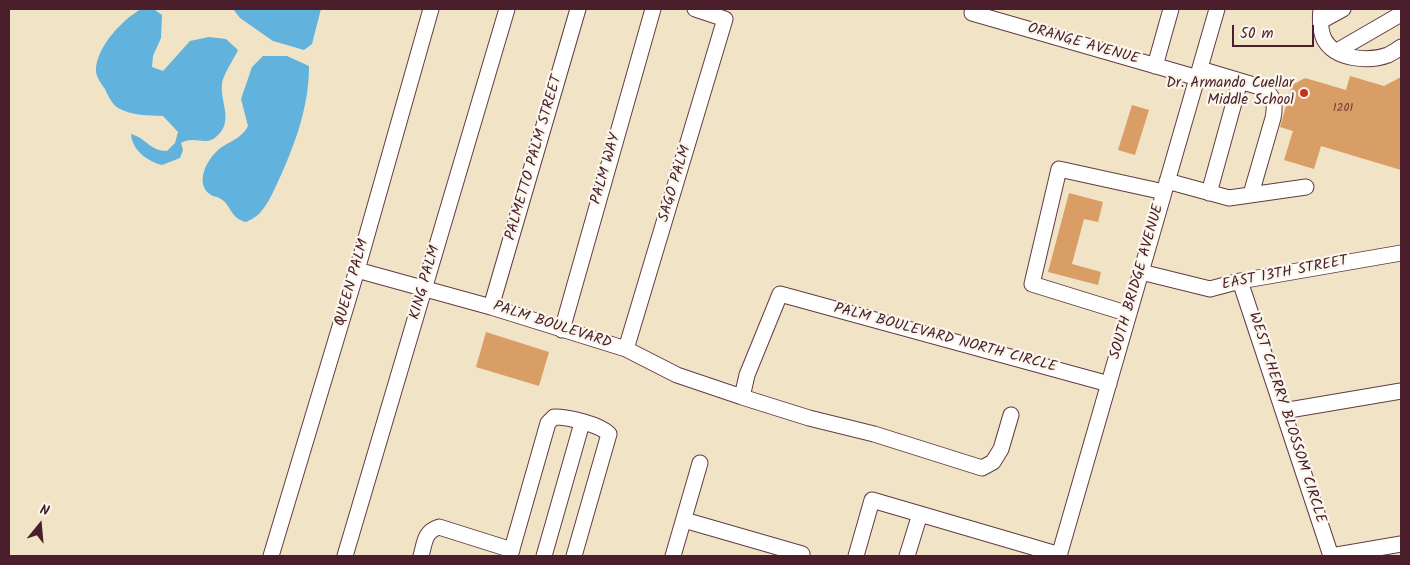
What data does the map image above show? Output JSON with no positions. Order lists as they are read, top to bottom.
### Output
{
  "streets": {
    "street": [
      "ORANGE AVENUE",
      "PALMETTO PALM STREET",
      "PALM WAY",
      "SAGO PALM",
      "EAST 13TH STREET",
      "SOUTH BRIDGE AVENUE",
      "QUEEN PALM",
      "KING PALM",
      "PALM BOULEVARD",
      "PALM BOULEVARD NORTH CIRCLE",
      "WEST CHERRY BLOSSOM CIRCLE"
    ]
  },
  "crossings": [
    ["ORANGE AVENUE", "SOUTH BRIDGE AVENUE"],
    ["PALMETTO PALM STREET", "PALM BOULEVARD"],
    ["PALM WAY", "PALM BOULEVARD"],
    ["SAGO PALM", "PALM BOULEVARD"],
    ["EAST 13TH STREET", "SOUTH BRIDGE AVENUE"],
    ["EAST 13TH STREET", "WEST CHERRY BLOSSOM CIRCLE"],
    ["SOUTH BRIDGE AVENUE", "PALM BOULEVARD NORTH CIRCLE"],
    ["QUEEN PALM", "PALM BOULEVARD"],
    ["KING PALM", "PALM BOULEVARD"],
    ["PALM BOULEVARD", "PALM BOULEVARD NORTH CIRCLE"]
  ],
  "places": ["Dr. Armando Cuellar Middle School"],
  "house_numbers": ["1201"],
  "scale_bar": "50 m",
  "north": "top"
}
